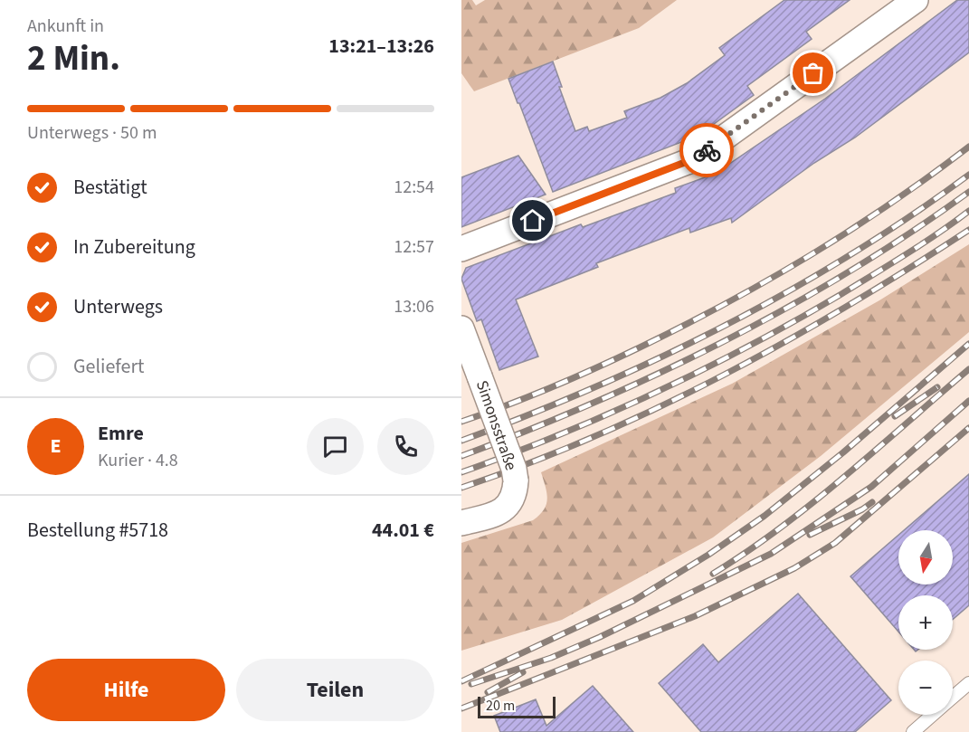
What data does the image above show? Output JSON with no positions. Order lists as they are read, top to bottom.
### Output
{
  "streets": {
    "street": ["Simonsstraße"]
  },
  "scale_bar": "20 m",
  "north": "bottom",
  "page": {
    "heading": ["2 Min.", "Ankunft in", "13:21–13:26"],
    "panel": [
      "Emre",
      "Kurier · 4.8",
      "Bestellung #5718",
      "44.01 €"
    ],
    "bar": "Unterwegs · 50 m",
    "list": [
      ["Bestätigt", "12:54"],
      ["In Zubereitung", "12:57"],
      ["Unterwegs", "13:06"],
      "Geliefert"
    ],
    "round": "E",
    "map_buttons": ["+", "−"],
    "buttons": ["Hilfe", "Teilen"],
    "scale": "20 m"
  }
}
